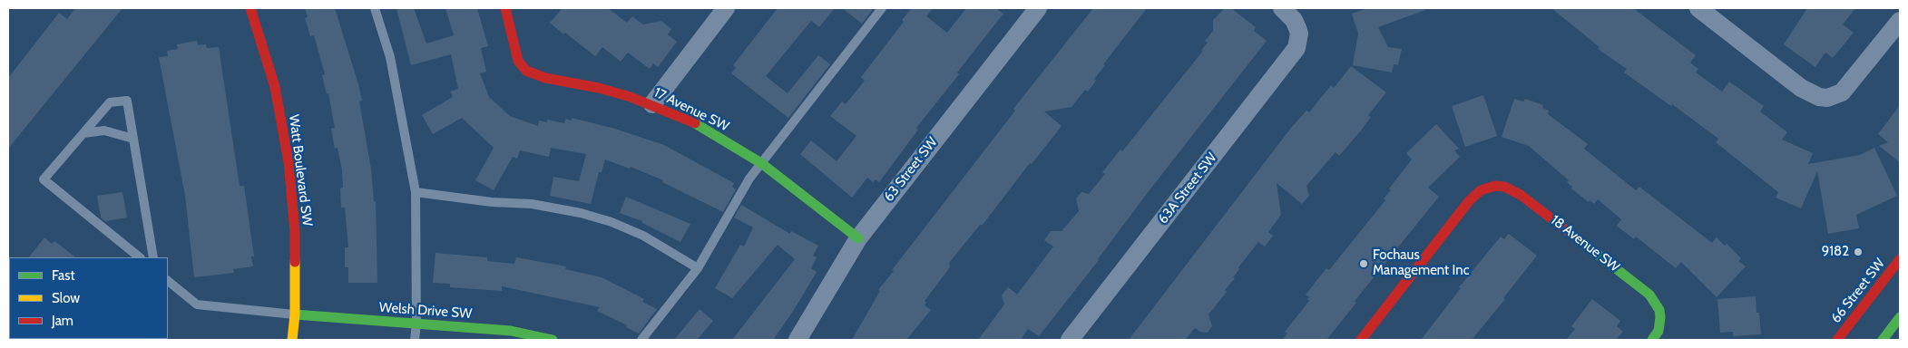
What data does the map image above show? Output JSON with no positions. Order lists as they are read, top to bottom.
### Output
{
  "streets": {
    "street": [
      "17 Avenue SW",
      "63 Street SW",
      "Watt Boulevard SW",
      "63A Street SW",
      "18 Avenue SW",
      "66 Street SW",
      "Welsh Drive SW"
    ]
  },
  "crossings": [
    ["17 Avenue SW", "63 Street SW"],
    ["Watt Boulevard SW", "Welsh Drive SW"]
  ],
  "places": ["9182", "Fochaus Management Inc"],
  "legend": ["Fast", "Slow", "Jam"]
}
